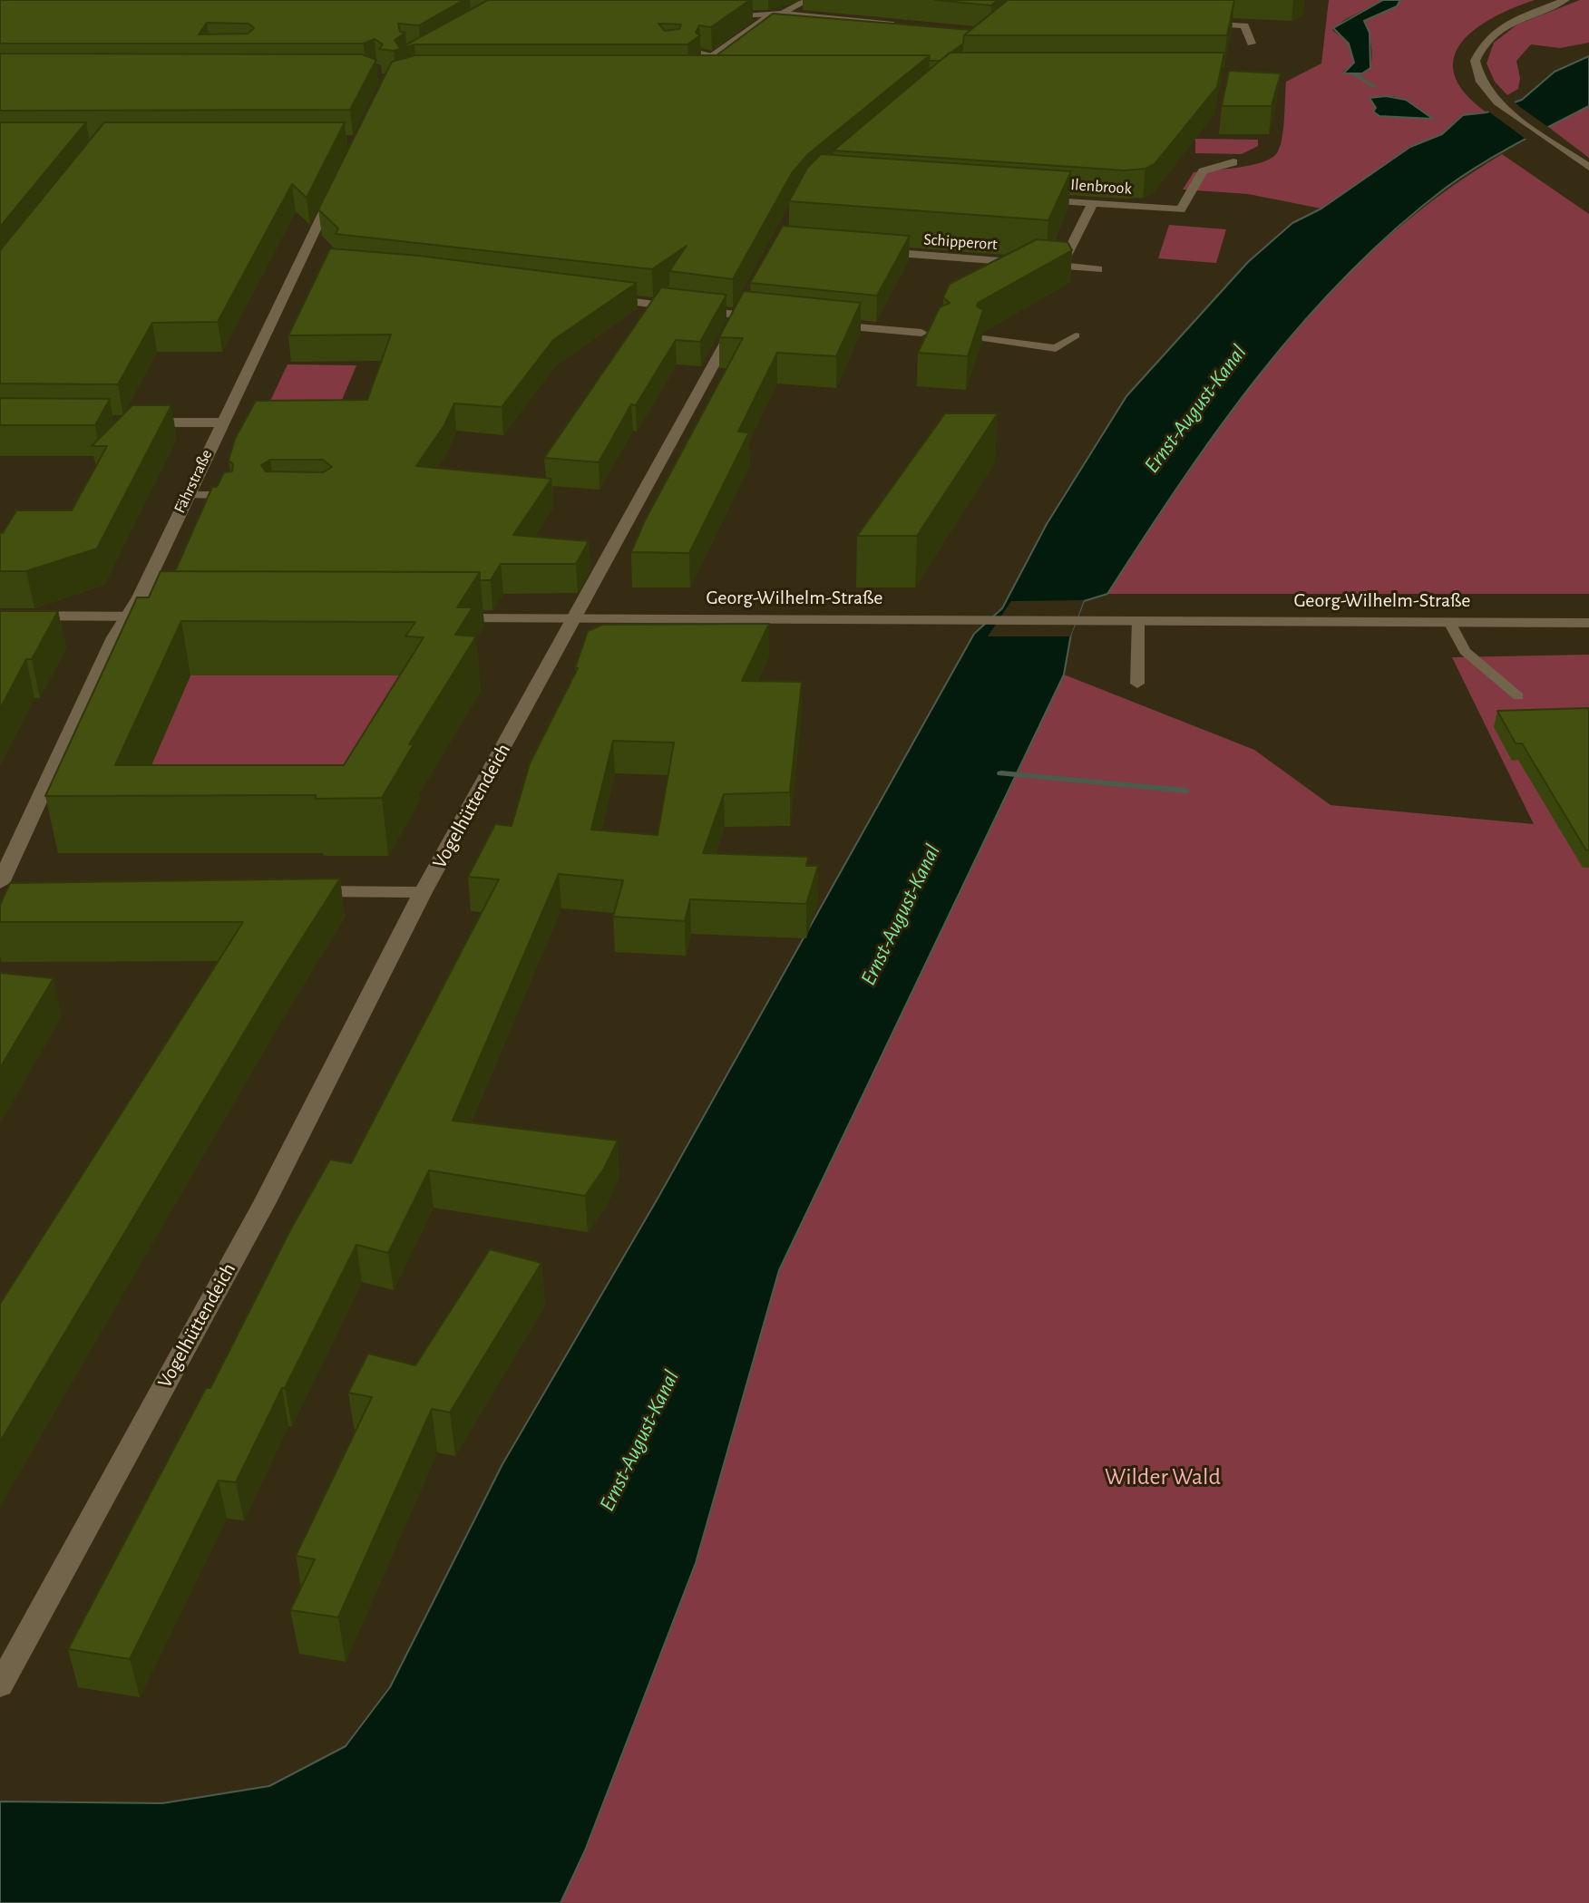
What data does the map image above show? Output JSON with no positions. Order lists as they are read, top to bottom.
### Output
{
  "streets": {
    "street": [
      "Ilenbrook",
      "Schipperort",
      "Fährstraße",
      "Georg-Wilhelm-Straße",
      "Vogelhüttendeich"
    ]
  },
  "crossings": [
    ["Georg-Wilhelm-Straße", "Vogelhüttendeich"]
  ],
  "water": ["Ernst-August-Kanal"],
  "parks": ["Wilder Wald"]
}
